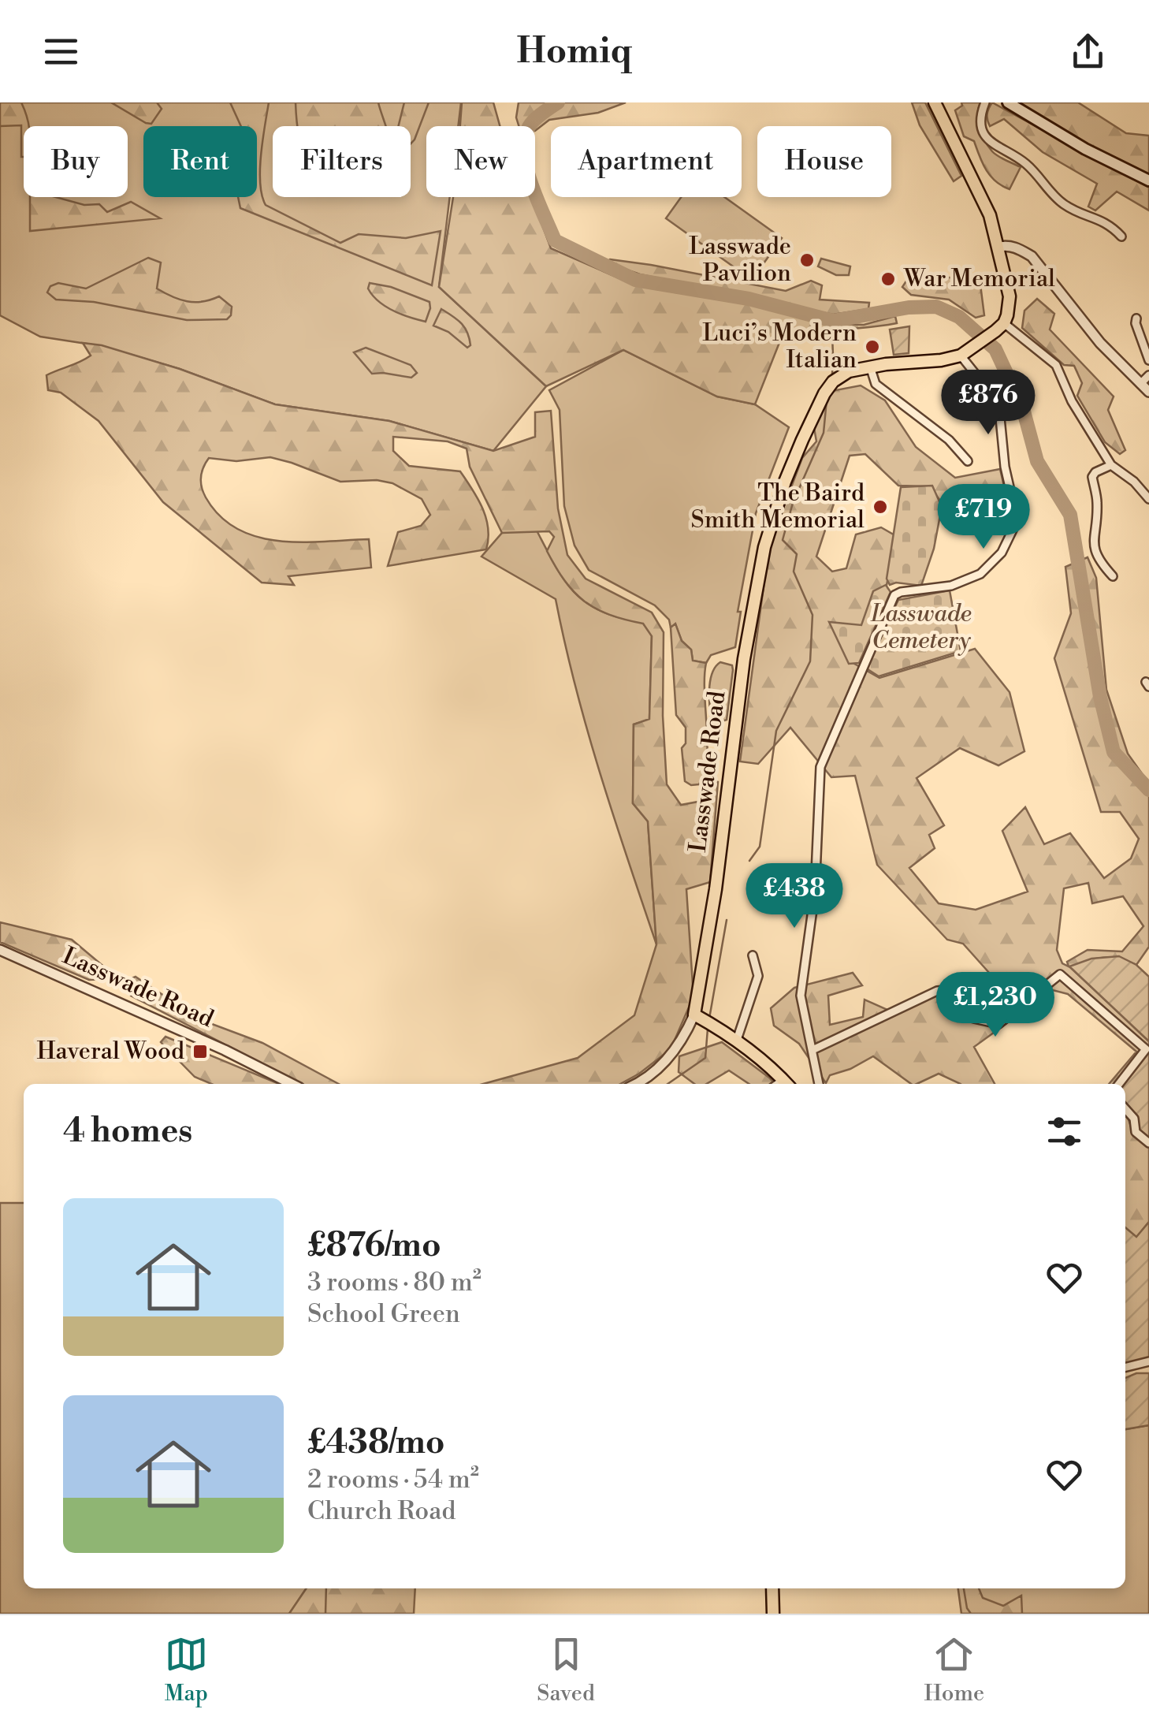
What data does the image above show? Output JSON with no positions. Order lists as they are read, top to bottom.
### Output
{
  "streets": {
    "main road": ["Lasswade Road"]
  },
  "parks": ["Lasswade Cemetery"],
  "places": {
    "other": [
      "Lasswade Pavilion",
      "War Memorial",
      "Luci’s Modern Italian",
      "The Baird Smith Memorial"
    ],
    "transit": ["Haveral Wood"]
  },
  "page": {
    "header": "Homiq",
    "chip": [
      "Buy",
      "Rent",
      "Filters",
      "New",
      "Apartment",
      "House"
    ],
    "price": [
      "£876",
      "£719",
      "£438",
      "£1,230"
    ],
    "heading": "4 homes",
    "list": [
      {
        "name": "£876/mo",
        "note": "3 rooms · 80 m² · School Green"
      },
      {
        "name": "£438/mo",
        "note": "2 rooms · 54 m² · Church Road"
      }
    ],
    "tabs": ["Map", "Saved", "Home"]
  }
}
